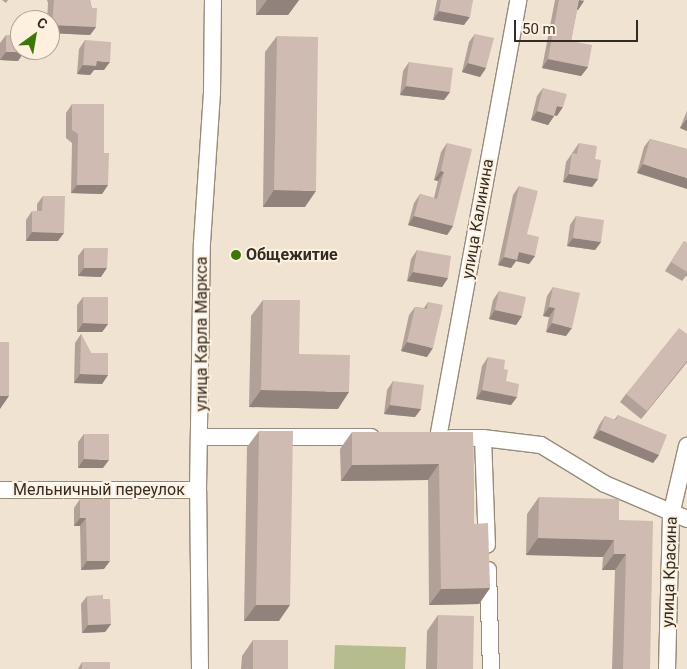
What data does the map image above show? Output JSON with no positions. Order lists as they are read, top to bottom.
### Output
{
  "streets": {
    "street": [
      "улица Калинина",
      "улица Карла Маркса",
      "Мельничный переулок",
      "улица Красина"
    ]
  },
  "crossings": [
    ["улица Карла Маркса", "Мельничный переулок"]
  ],
  "places": ["Общежитие"],
  "scale_bar": "50 m",
  "north": "top right"
}
